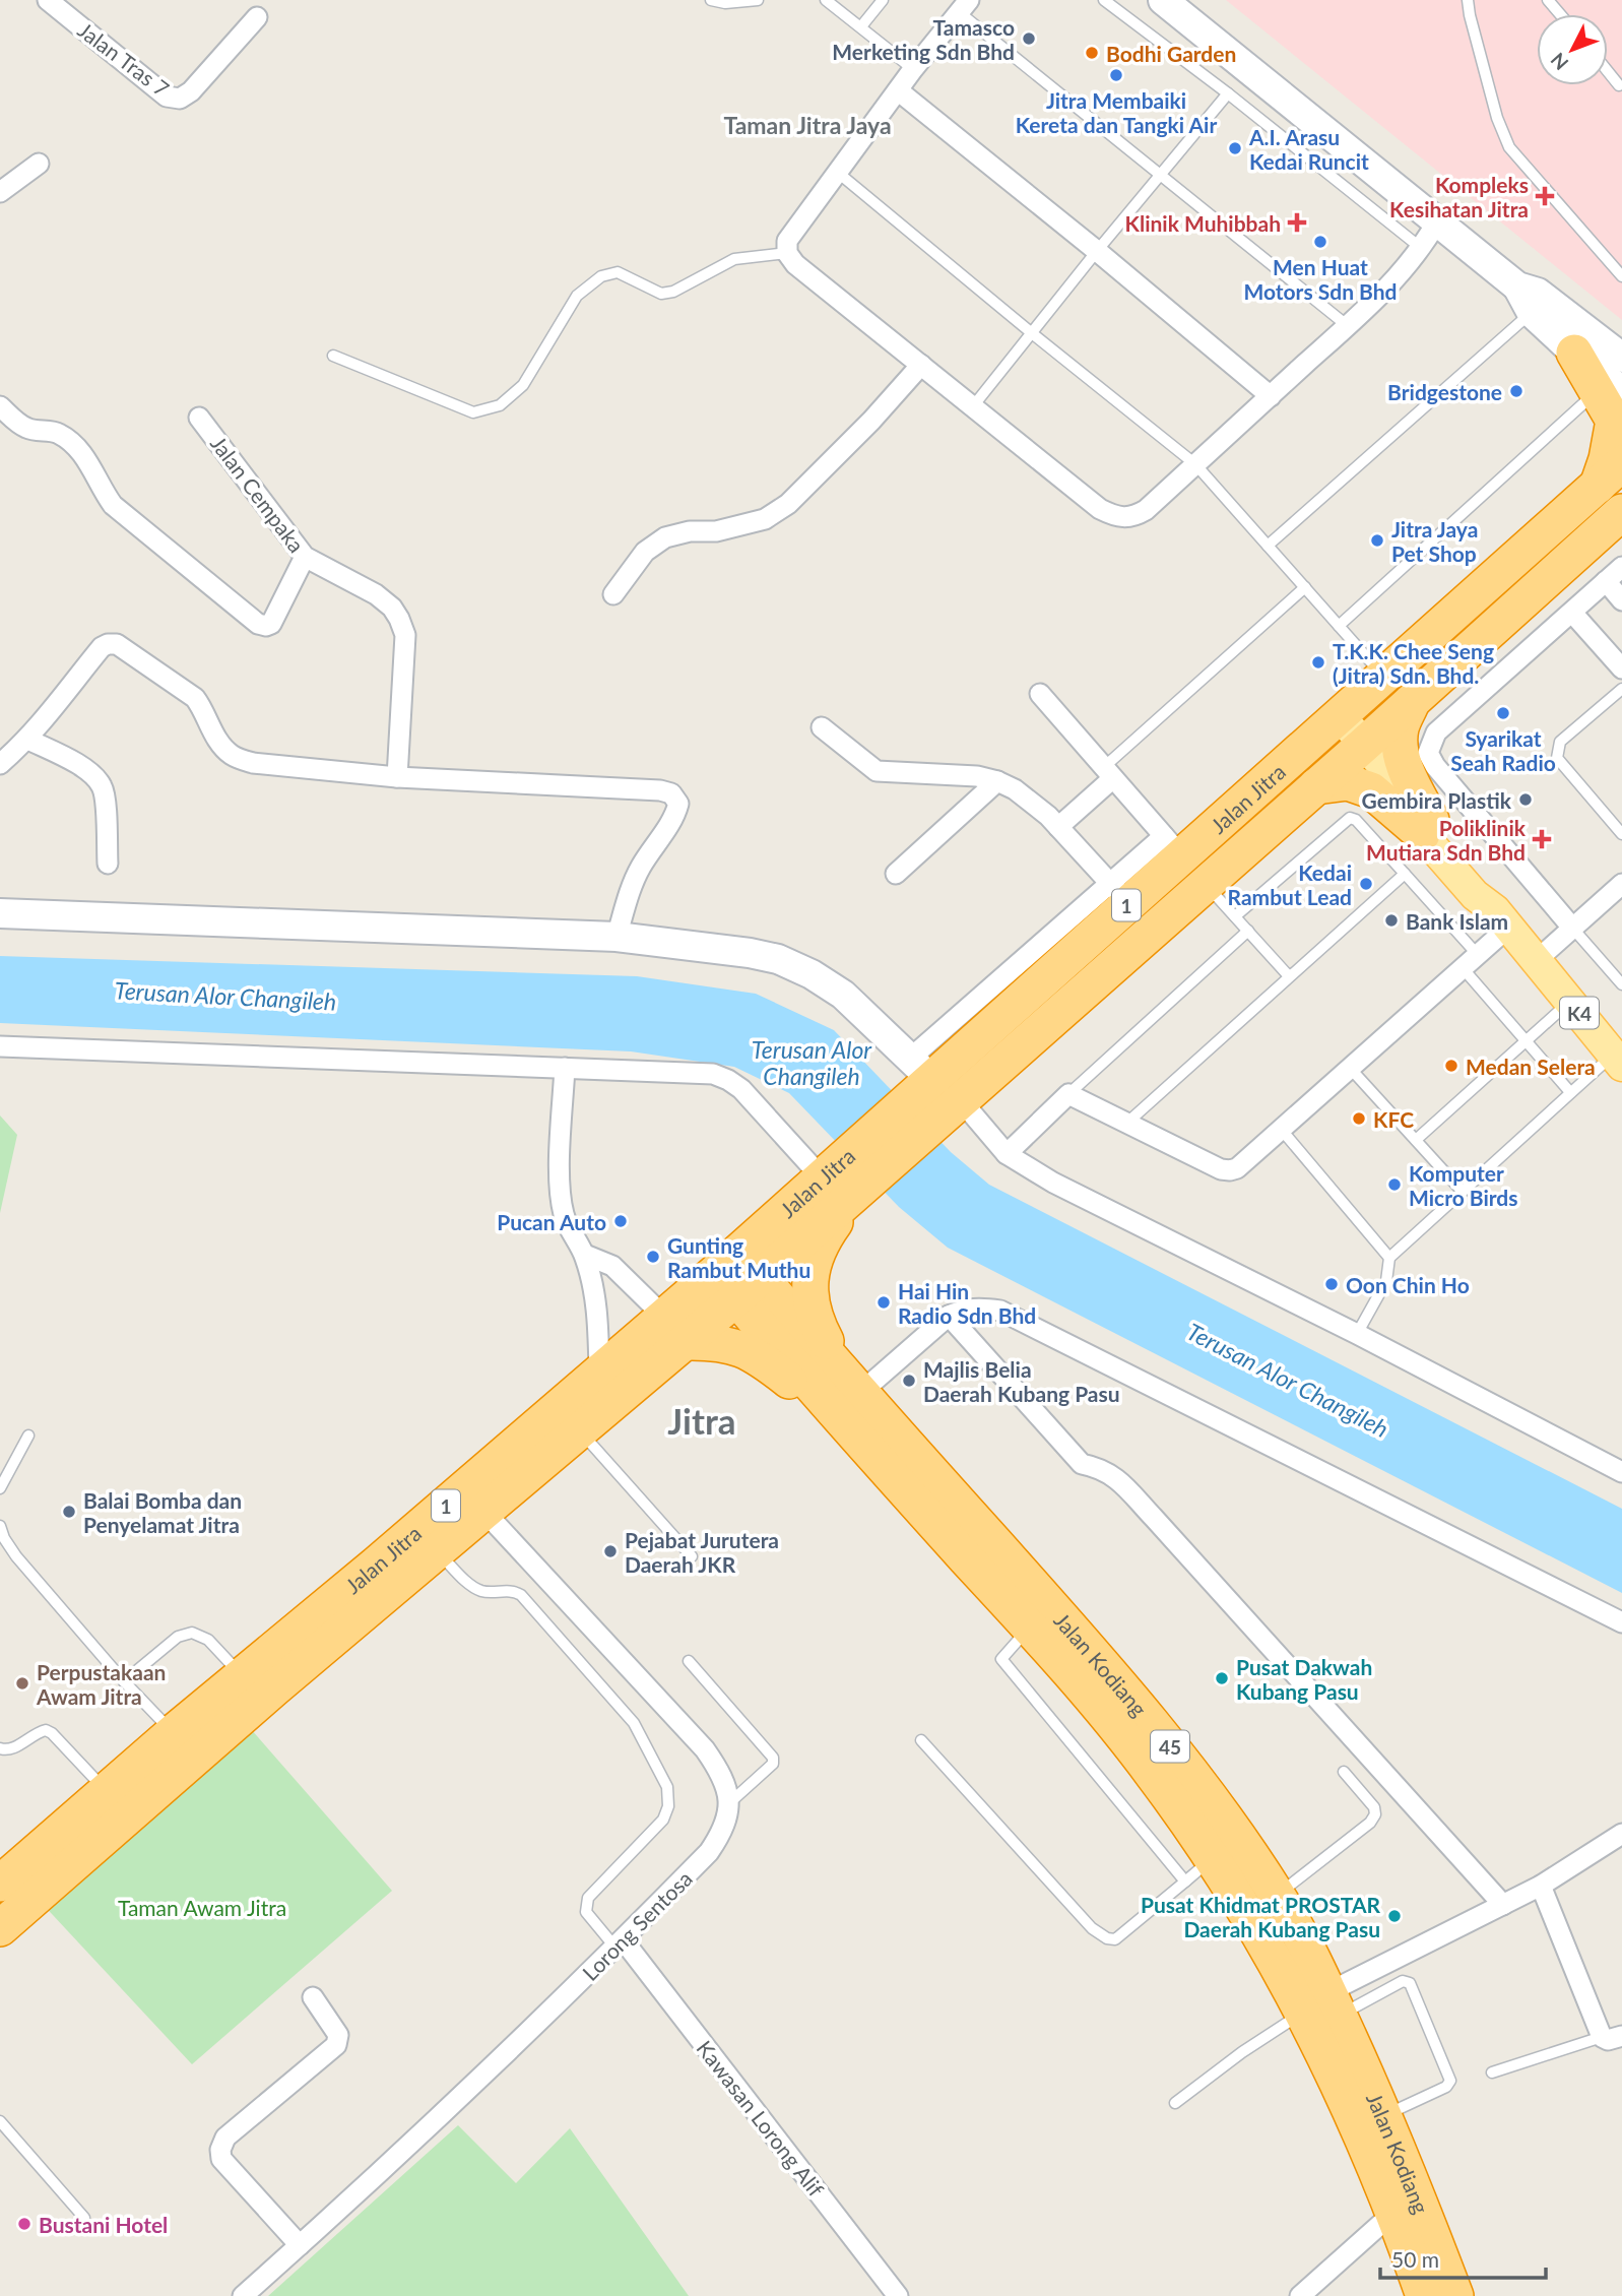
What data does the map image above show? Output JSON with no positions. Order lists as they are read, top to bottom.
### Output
{
  "streets": {
    "highway": [
      "Jalan Jitra",
      "1",
      "Jalan Kodiang",
      "45"
    ],
    "main road": ["K4"],
    "street": [
      "Jalan Tras 7",
      "Jalan Cempaka",
      "Lorong Sentosa",
      "Kawasan Lorong Alif"
    ]
  },
  "crossings": [
    ["Jalan Jitra", "K4"],
    ["Jalan Jitra", "Jalan Kodiang"],
    ["Lorong Sentosa", "Kawasan Lorong Alif"]
  ],
  "districts": ["Taman Jitra Jaya", "Jitra"],
  "water": ["Terusan Alor Changileh"],
  "parks": ["Taman Awam Jitra"],
  "places": {
    "other": [
      "Tamasco Merketing Sdn Bhd",
      "Bodhi Garden",
      "Jitra Membaiki Kereta dan Tangki Air",
      "A.I. Arasu Kedai Runcit",
      "Men Huat Motors Sdn Bhd",
      "Bridgestone",
      "Jitra Jaya Pet Shop",
      "T.K.K. Chee Seng (Jitra) Sdn. Bhd.",
      "Syarikat Seah Radio",
      "Gembira Plastik",
      "Kedai Rambut Lead",
      "Bank Islam",
      "Medan Selera",
      "KFC",
      "Komputer Micro Birds",
      "Pucan Auto",
      "Gunting Rambut Muthu",
      "Oon Chin Ho",
      "Hai Hin Radio Sdn Bhd",
      "Majlis Belia Daerah Kubang Pasu",
      "Balai Bomba dan Penyelamat Jitra",
      "Pejabat Jurutera Daerah JKR",
      "Pusat Dakwah Kubang Pasu",
      "Perpustakaan Awam Jitra",
      "Pusat Khidmat PROSTAR Daerah Kubang Pasu",
      "Bustani Hotel"
    ],
    "health": ["Kompleks Kesihatan Jitra", "Klinik Muhibbah", "Poliklinik Mutiara Sdn Bhd"]
  },
  "scale_bar": "50 m",
  "north": "bottom left"
}
